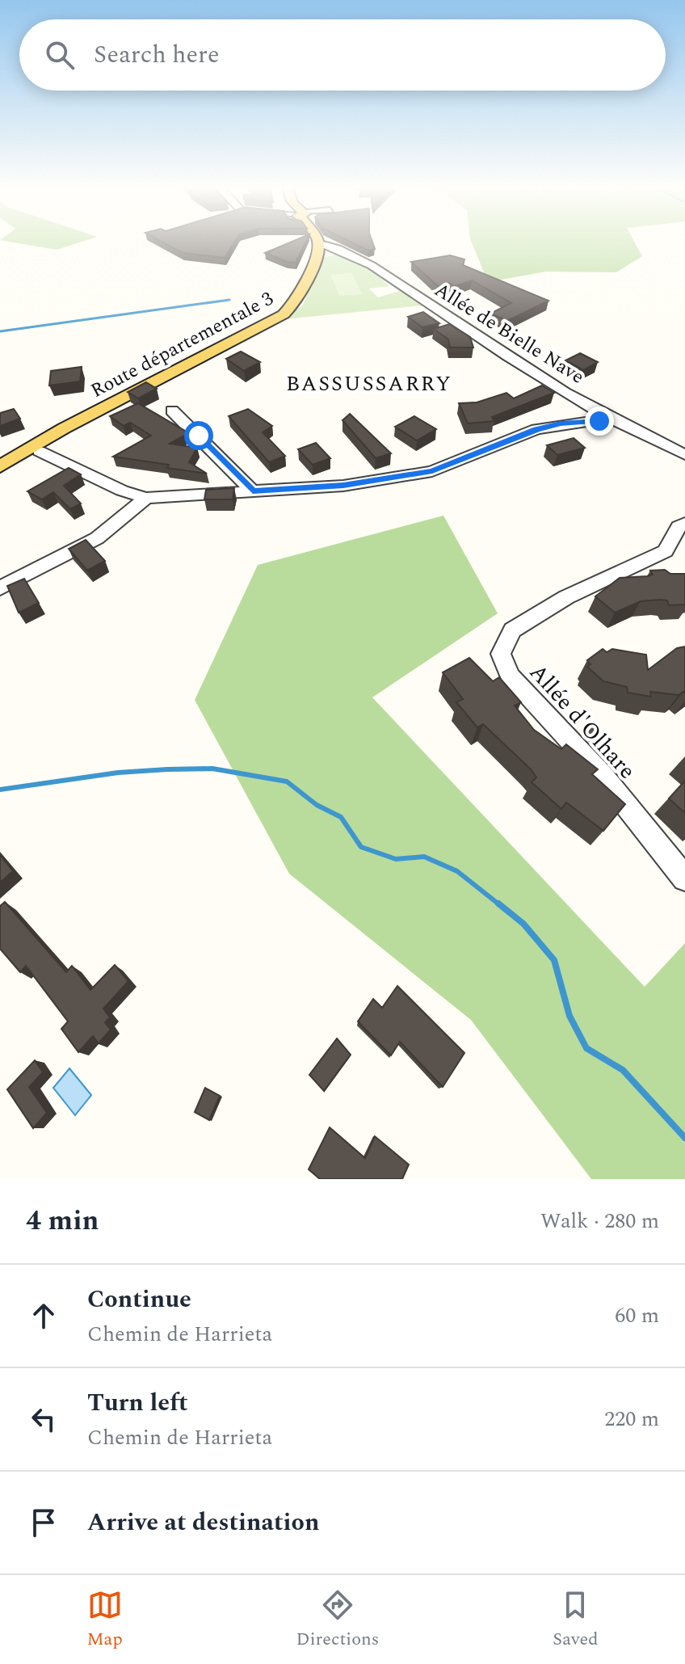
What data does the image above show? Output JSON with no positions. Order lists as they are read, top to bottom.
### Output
{
  "streets": {
    "main road": ["Route départementale 3"],
    "street": ["Allée de Bielle Nave", "Allée d'Olhare"]
  },
  "crossings": [
    ["Allée de Bielle Nave", "Route départementale 3"]
  ],
  "districts": ["BASSUSSARRY"],
  "page": {
    "search": "Search here",
    "heading": ["4 min", "Walk · 280 m"],
    "list": [
      ["Continue", "Chemin de Harrieta", "60 m"],
      ["Turn left", "Chemin de Harrieta", "220 m"],
      "Arrive at destination"
    ],
    "nav": ["Map", "Directions", "Saved"]
  }
}
